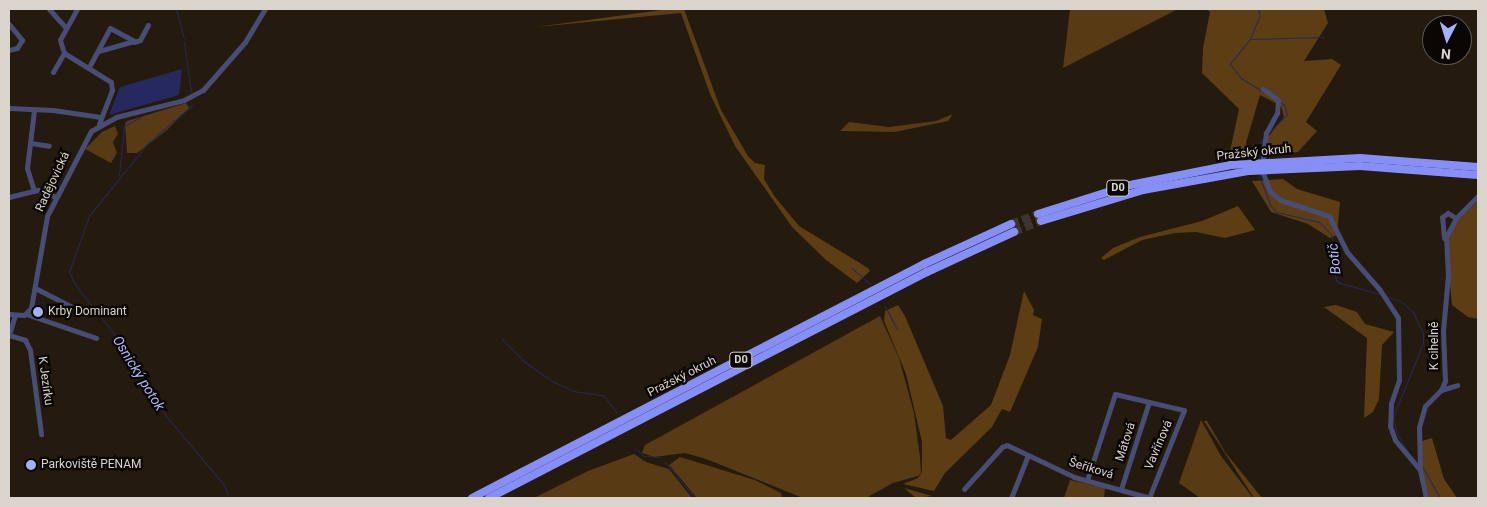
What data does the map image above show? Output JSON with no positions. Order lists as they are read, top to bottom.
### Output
{
  "streets": {
    "highway": ["Pražský okruh", "D0"],
    "street": [
      "Radějovická",
      "K cihelně",
      "K Jezírku",
      "Mátová",
      "Vavřínová",
      "Šeříková"
    ]
  },
  "crossings": [
    ["Mátová", "Vavřínová"],
    ["Mátová", "Šeříková"],
    ["Vavřínová", "Šeříková"]
  ],
  "water": ["Botič", "Osnický potok"],
  "places": ["Krby Dominant", "Parkoviště PENAM"],
  "north": "bottom"
}
